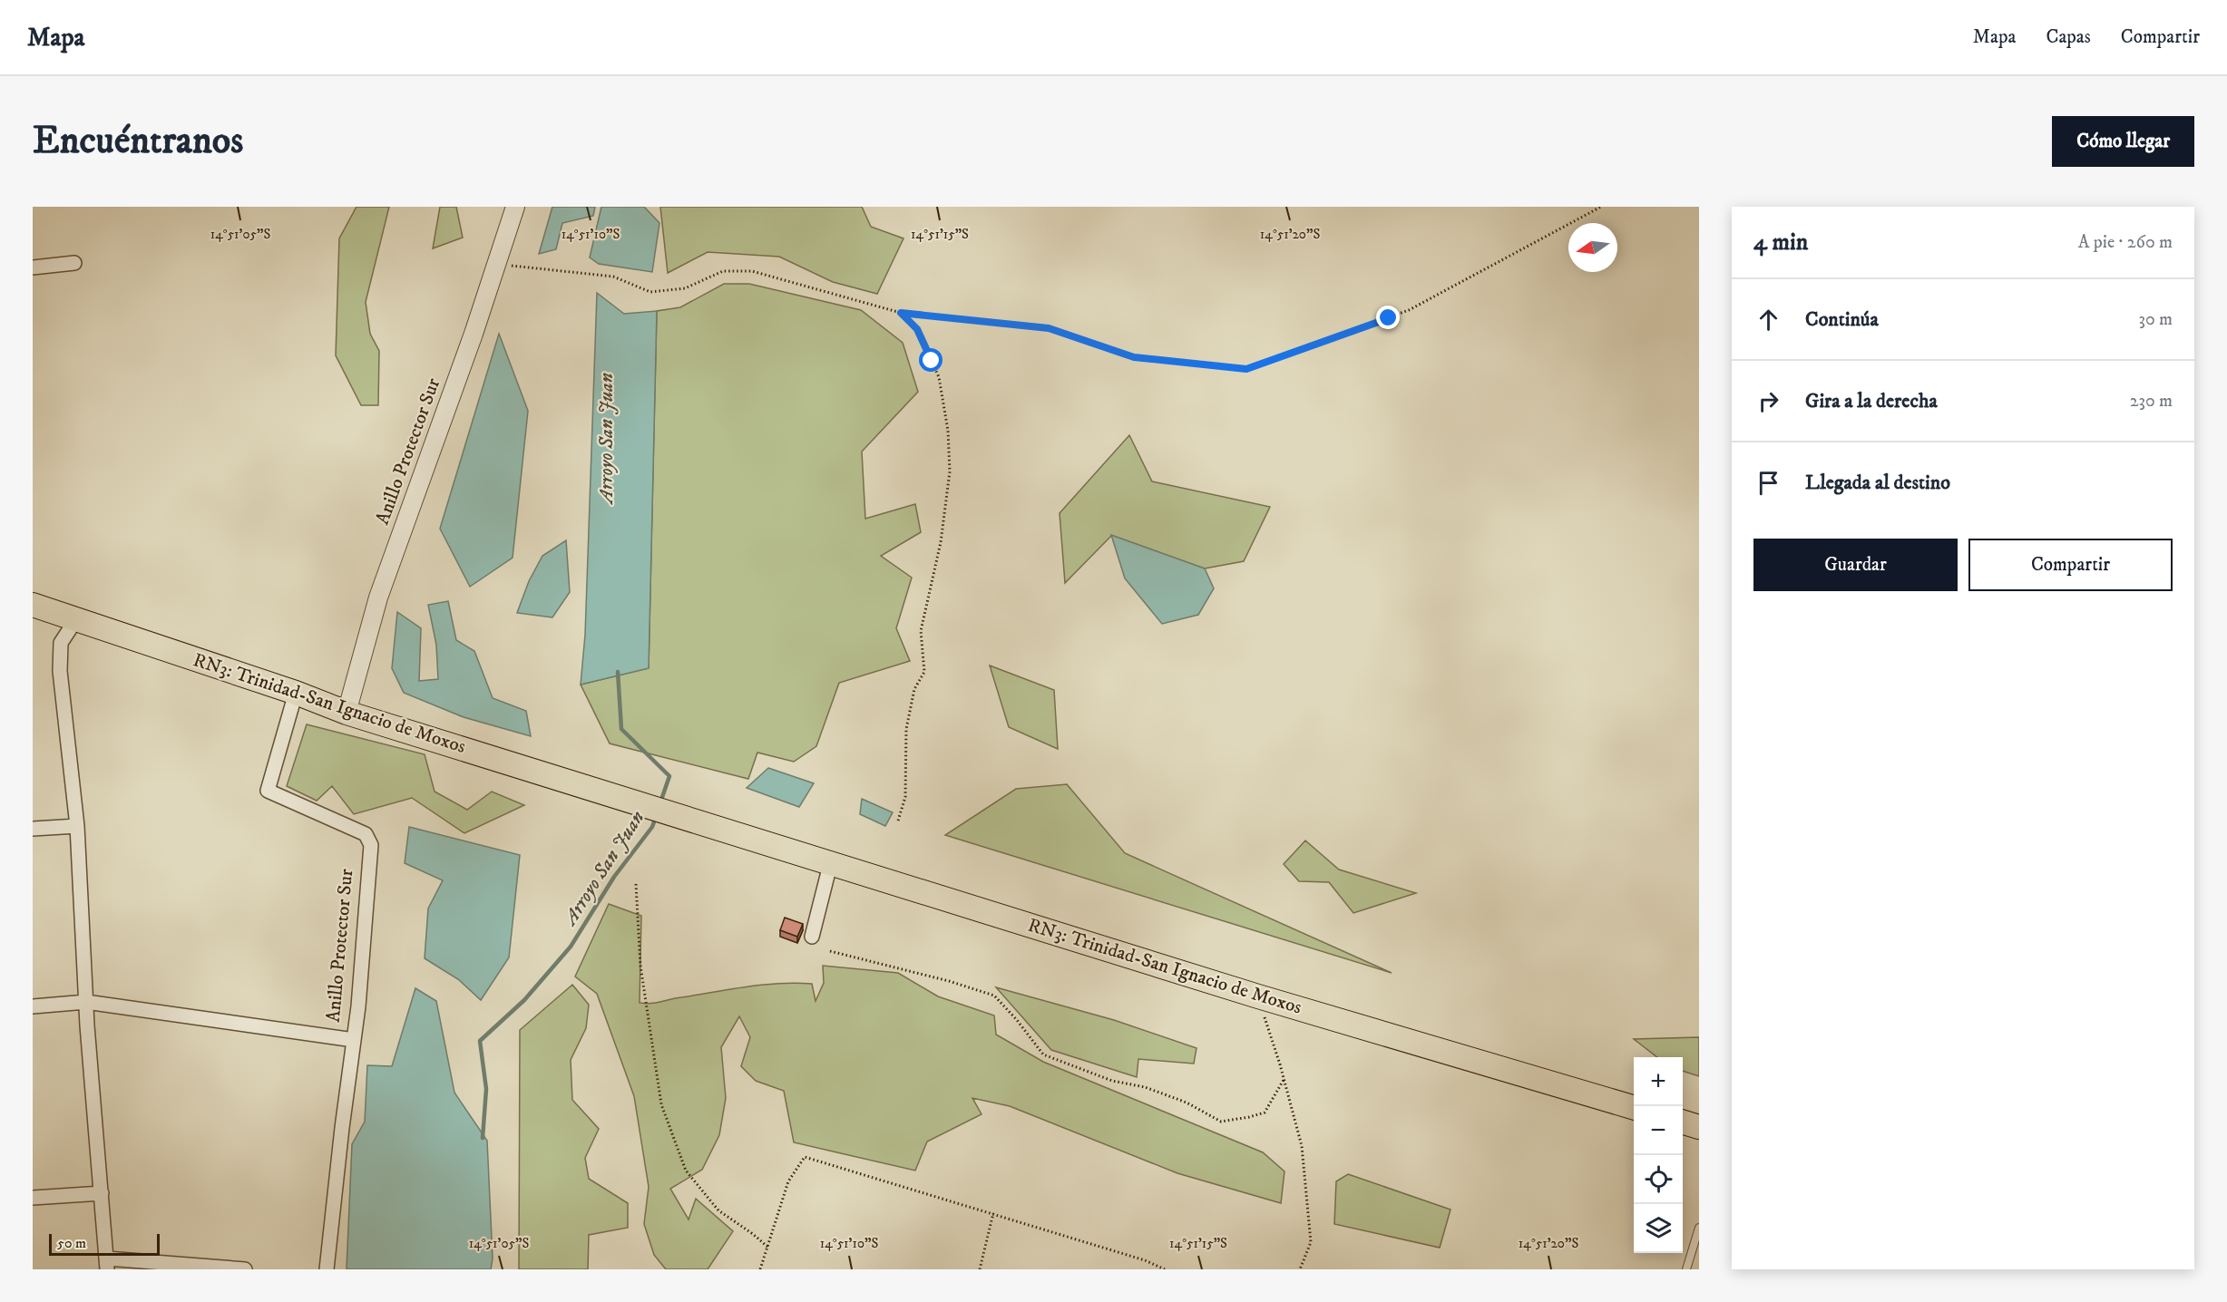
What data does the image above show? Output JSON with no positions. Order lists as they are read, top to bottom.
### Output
{
  "streets": {
    "highway": ["RN3: Trinidad-San Ignacio de Moxos"],
    "street": ["Anillo Protector Sur"]
  },
  "crossings": [
    ["Anillo Protector Sur", "RN3: Trinidad-San Ignacio de Moxos"]
  ],
  "water": ["Arroyo San Juan"],
  "scale_bar": "50 m",
  "north": "left",
  "page": {
    "header": "Mapa",
    "nav": ["Mapa", "Capas", "Compartir"],
    "buttons": [
      "Cómo llegar",
      ["Guardar", "Compartir"]
    ],
    "title": "Encuéntranos",
    "heading": ["4 min", "A pie · 260 m"],
    "list": [
      ["Continúa", "30 m"],
      ["Gira a la derecha", "230 m"],
      "Llegada al destino"
    ],
    "map_buttons": ["+", "−"],
    "scale": "50 m"
  },
  "coordinates": [
    "14°51'05\"S",
    "14°51'10\"S",
    "14°51'15\"S",
    "14°51'20\"S"
  ]
}
